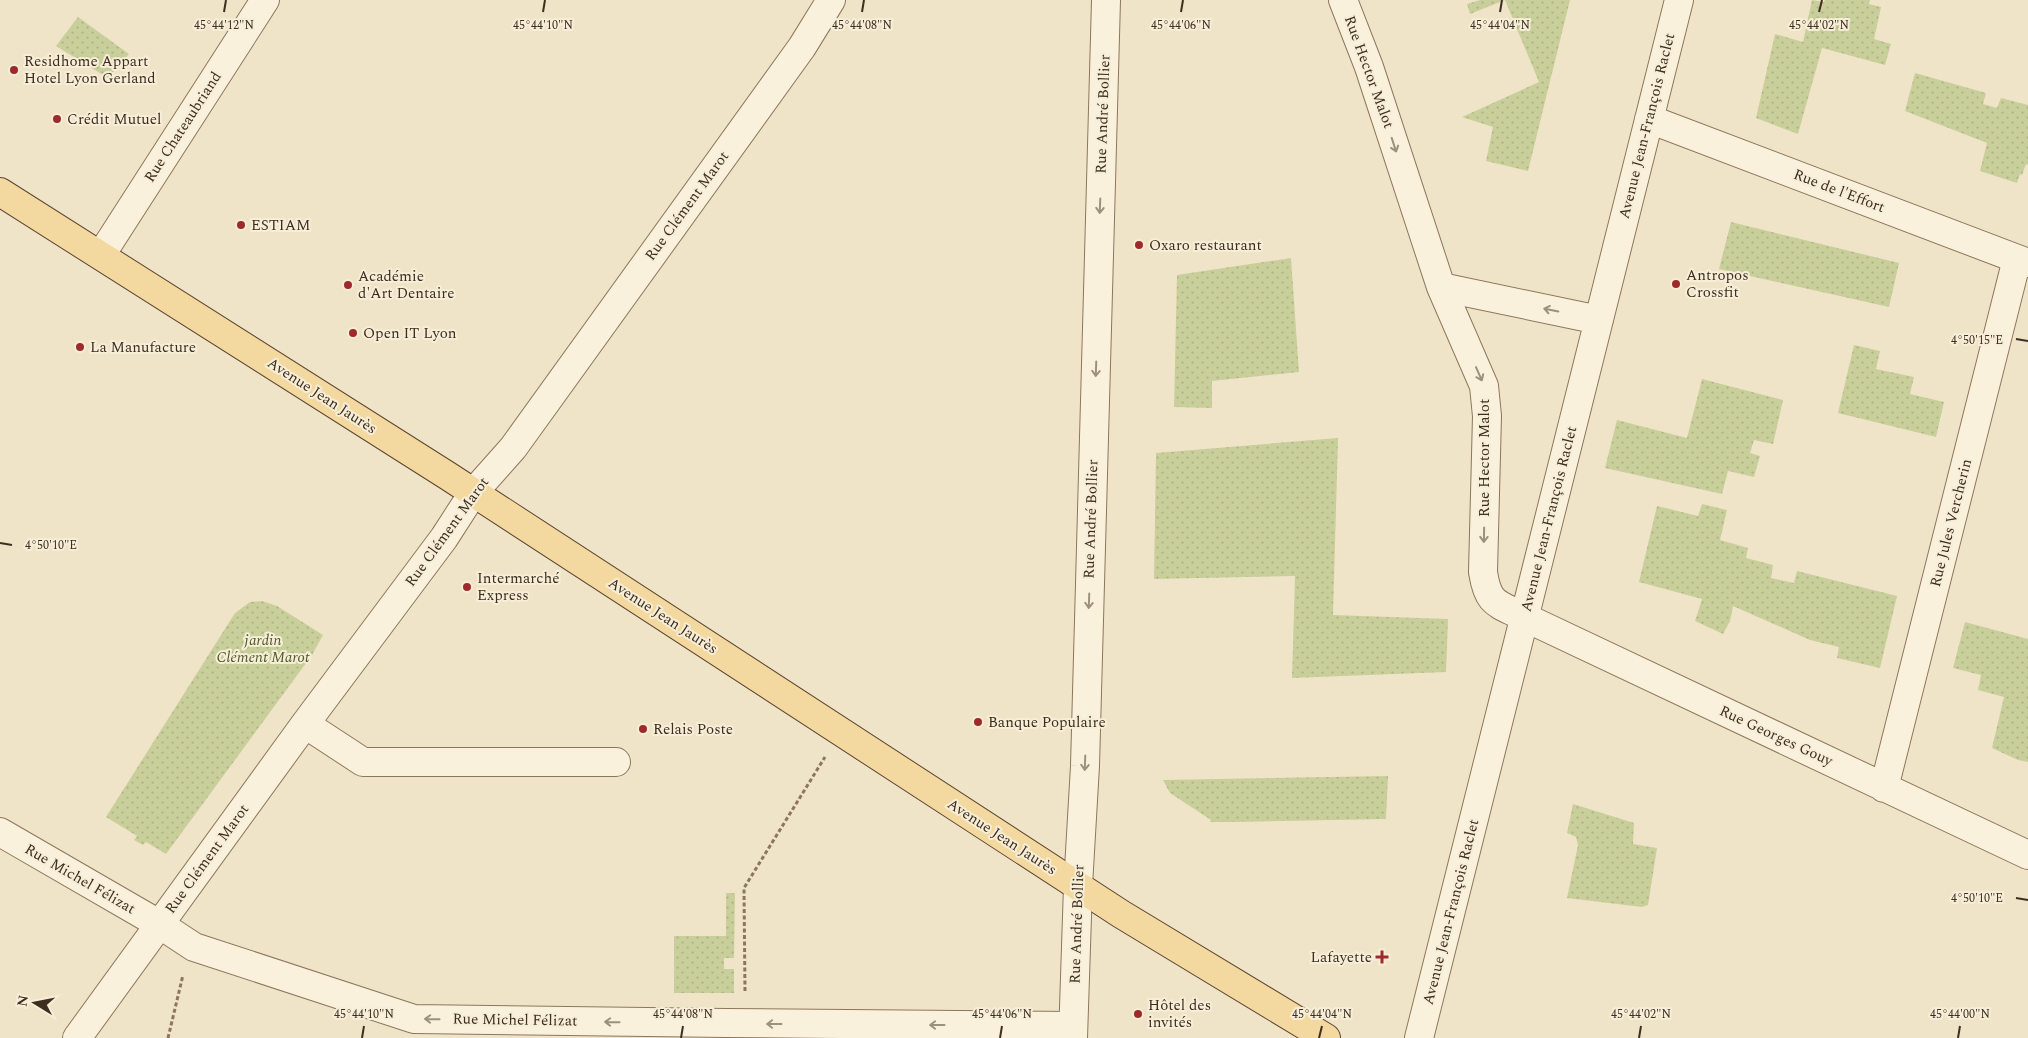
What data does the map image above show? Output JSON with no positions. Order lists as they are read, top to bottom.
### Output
{
  "streets": {
    "main road": ["Avenue Jean Jaurès"],
    "street": [
      "Rue Hector Malot",
      "Rue André Bollier",
      "Avenue Jean-François Raclet",
      "Rue Chateaubriand",
      "Rue de l'Effort",
      "Rue Clément Marot",
      "Rue Jules Vercherin",
      "Rue Georges Gouy",
      "Rue Michel Félizat"
    ]
  },
  "crossings": [
    ["Rue Hector Malot", "Avenue Jean-François Raclet"],
    ["Rue Hector Malot", "Rue Georges Gouy"],
    ["Rue André Bollier", "Avenue Jean Jaurès"],
    ["Rue André Bollier", "Rue Michel Félizat"],
    ["Avenue Jean-François Raclet", "Rue de l'Effort"],
    ["Avenue Jean-François Raclet", "Rue Georges Gouy"],
    ["Rue Chateaubriand", "Avenue Jean Jaurès"],
    ["Rue de l'Effort", "Rue Jules Vercherin"],
    ["Rue Clément Marot", "Avenue Jean Jaurès"],
    ["Rue Clément Marot", "Rue Michel Félizat"],
    ["Rue Jules Vercherin", "Rue Georges Gouy"]
  ],
  "one_way": ["Rue Hector Malot", "Rue André Bollier", "Rue Michel Félizat"],
  "parks": ["jardin Clément Marot"],
  "places": {
    "other": [
      "Residhome Appart Hotel Lyon Gerland",
      "Crédit Mutuel",
      "ESTIAM",
      "Oxaro restaurant",
      "Antropos Crossfit",
      "Académie d'Art Dentaire",
      "Open IT Lyon",
      "La Manufacture",
      "Intermarché Express",
      "Banque Populaire",
      "Relais Poste",
      "Hôtel des invités"
    ],
    "health": ["Lafayette"]
  },
  "north": "left",
  "coordinates": [
    "45°44'12\"N",
    "45°44'10\"N",
    "45°44'08\"N",
    "45°44'06\"N",
    "45°44'04\"N",
    "45°44'02\"N",
    "4°50'15\"E",
    "4°50'10\"E",
    "45°44'00\"N"
  ]
}
